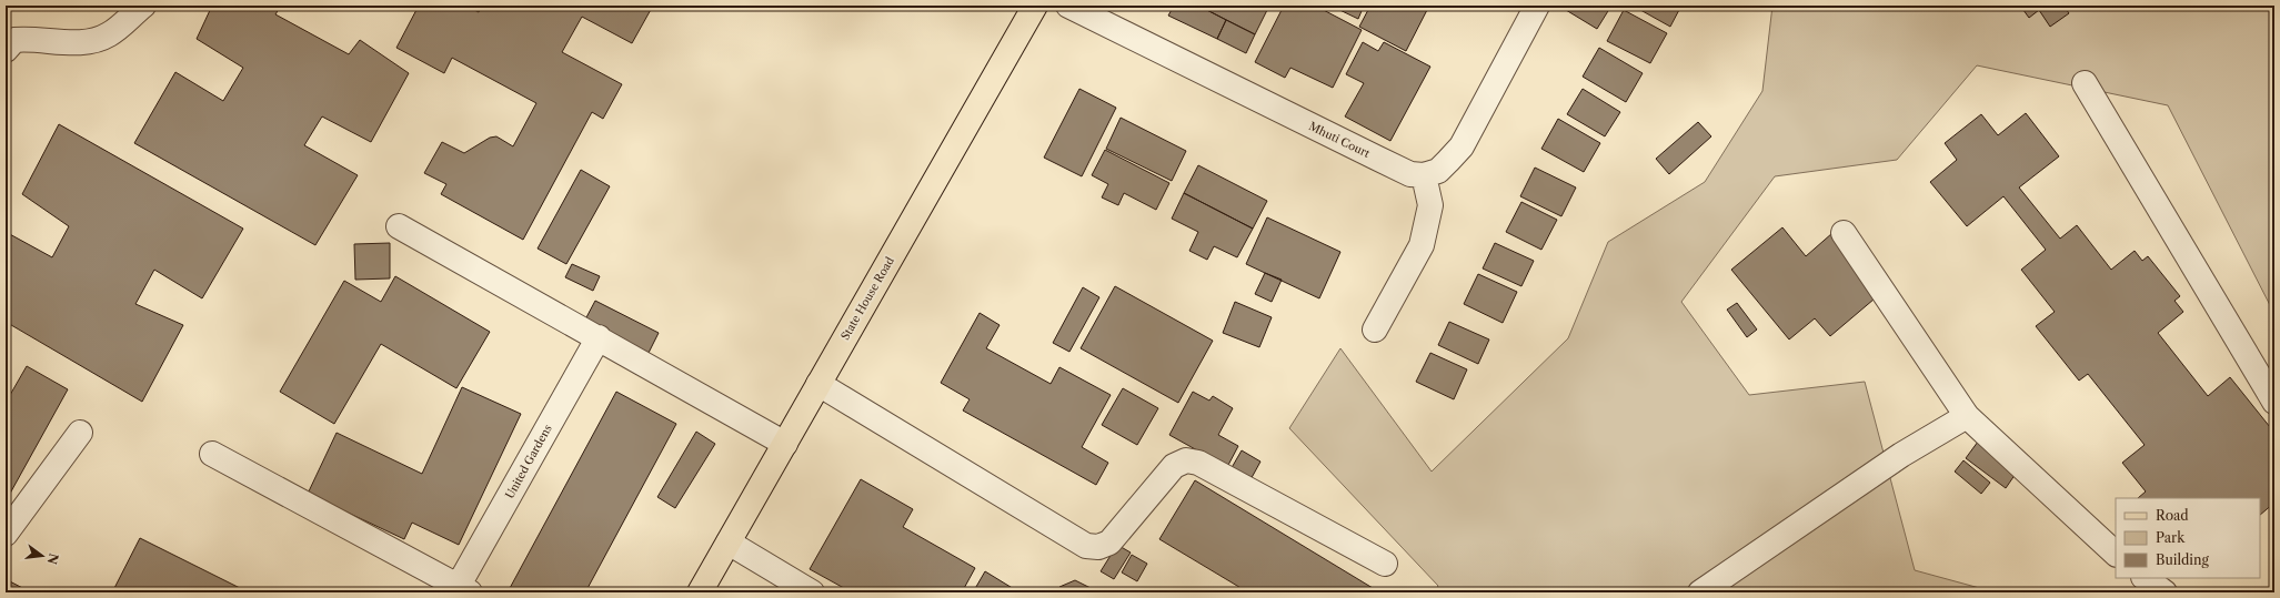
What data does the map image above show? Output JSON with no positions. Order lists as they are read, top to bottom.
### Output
{
  "streets": {
    "main road": ["State House Road"],
    "street": ["Mhuti Court", "United Gardens"]
  },
  "legend": ["Road", "Park", "Building"],
  "north": "right"
}
